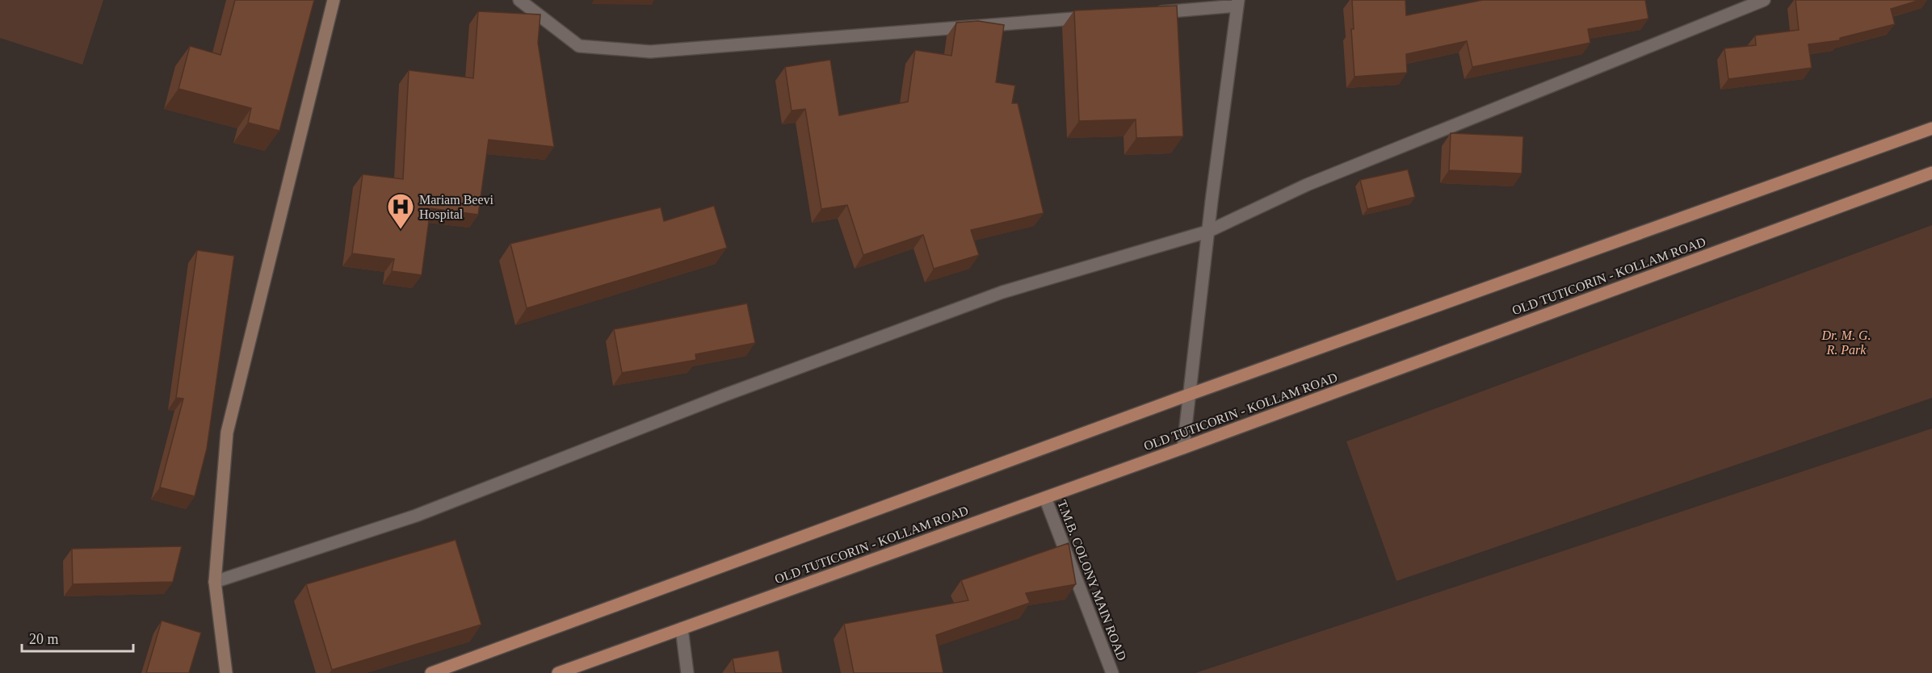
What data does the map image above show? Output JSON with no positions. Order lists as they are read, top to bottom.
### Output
{
  "streets": {
    "main road": ["OLD TUTICORIN - KOLLAM ROAD"],
    "street": ["T.M.B. COLONY MAIN ROAD"]
  },
  "crossings": [
    ["OLD TUTICORIN - KOLLAM ROAD", "T.M.B. COLONY MAIN ROAD"]
  ],
  "parks": ["Dr. M. G. R. Park"],
  "places": {
    "hospital": ["Mariam Beevi Hospital"]
  },
  "scale_bar": "20 m"
}
